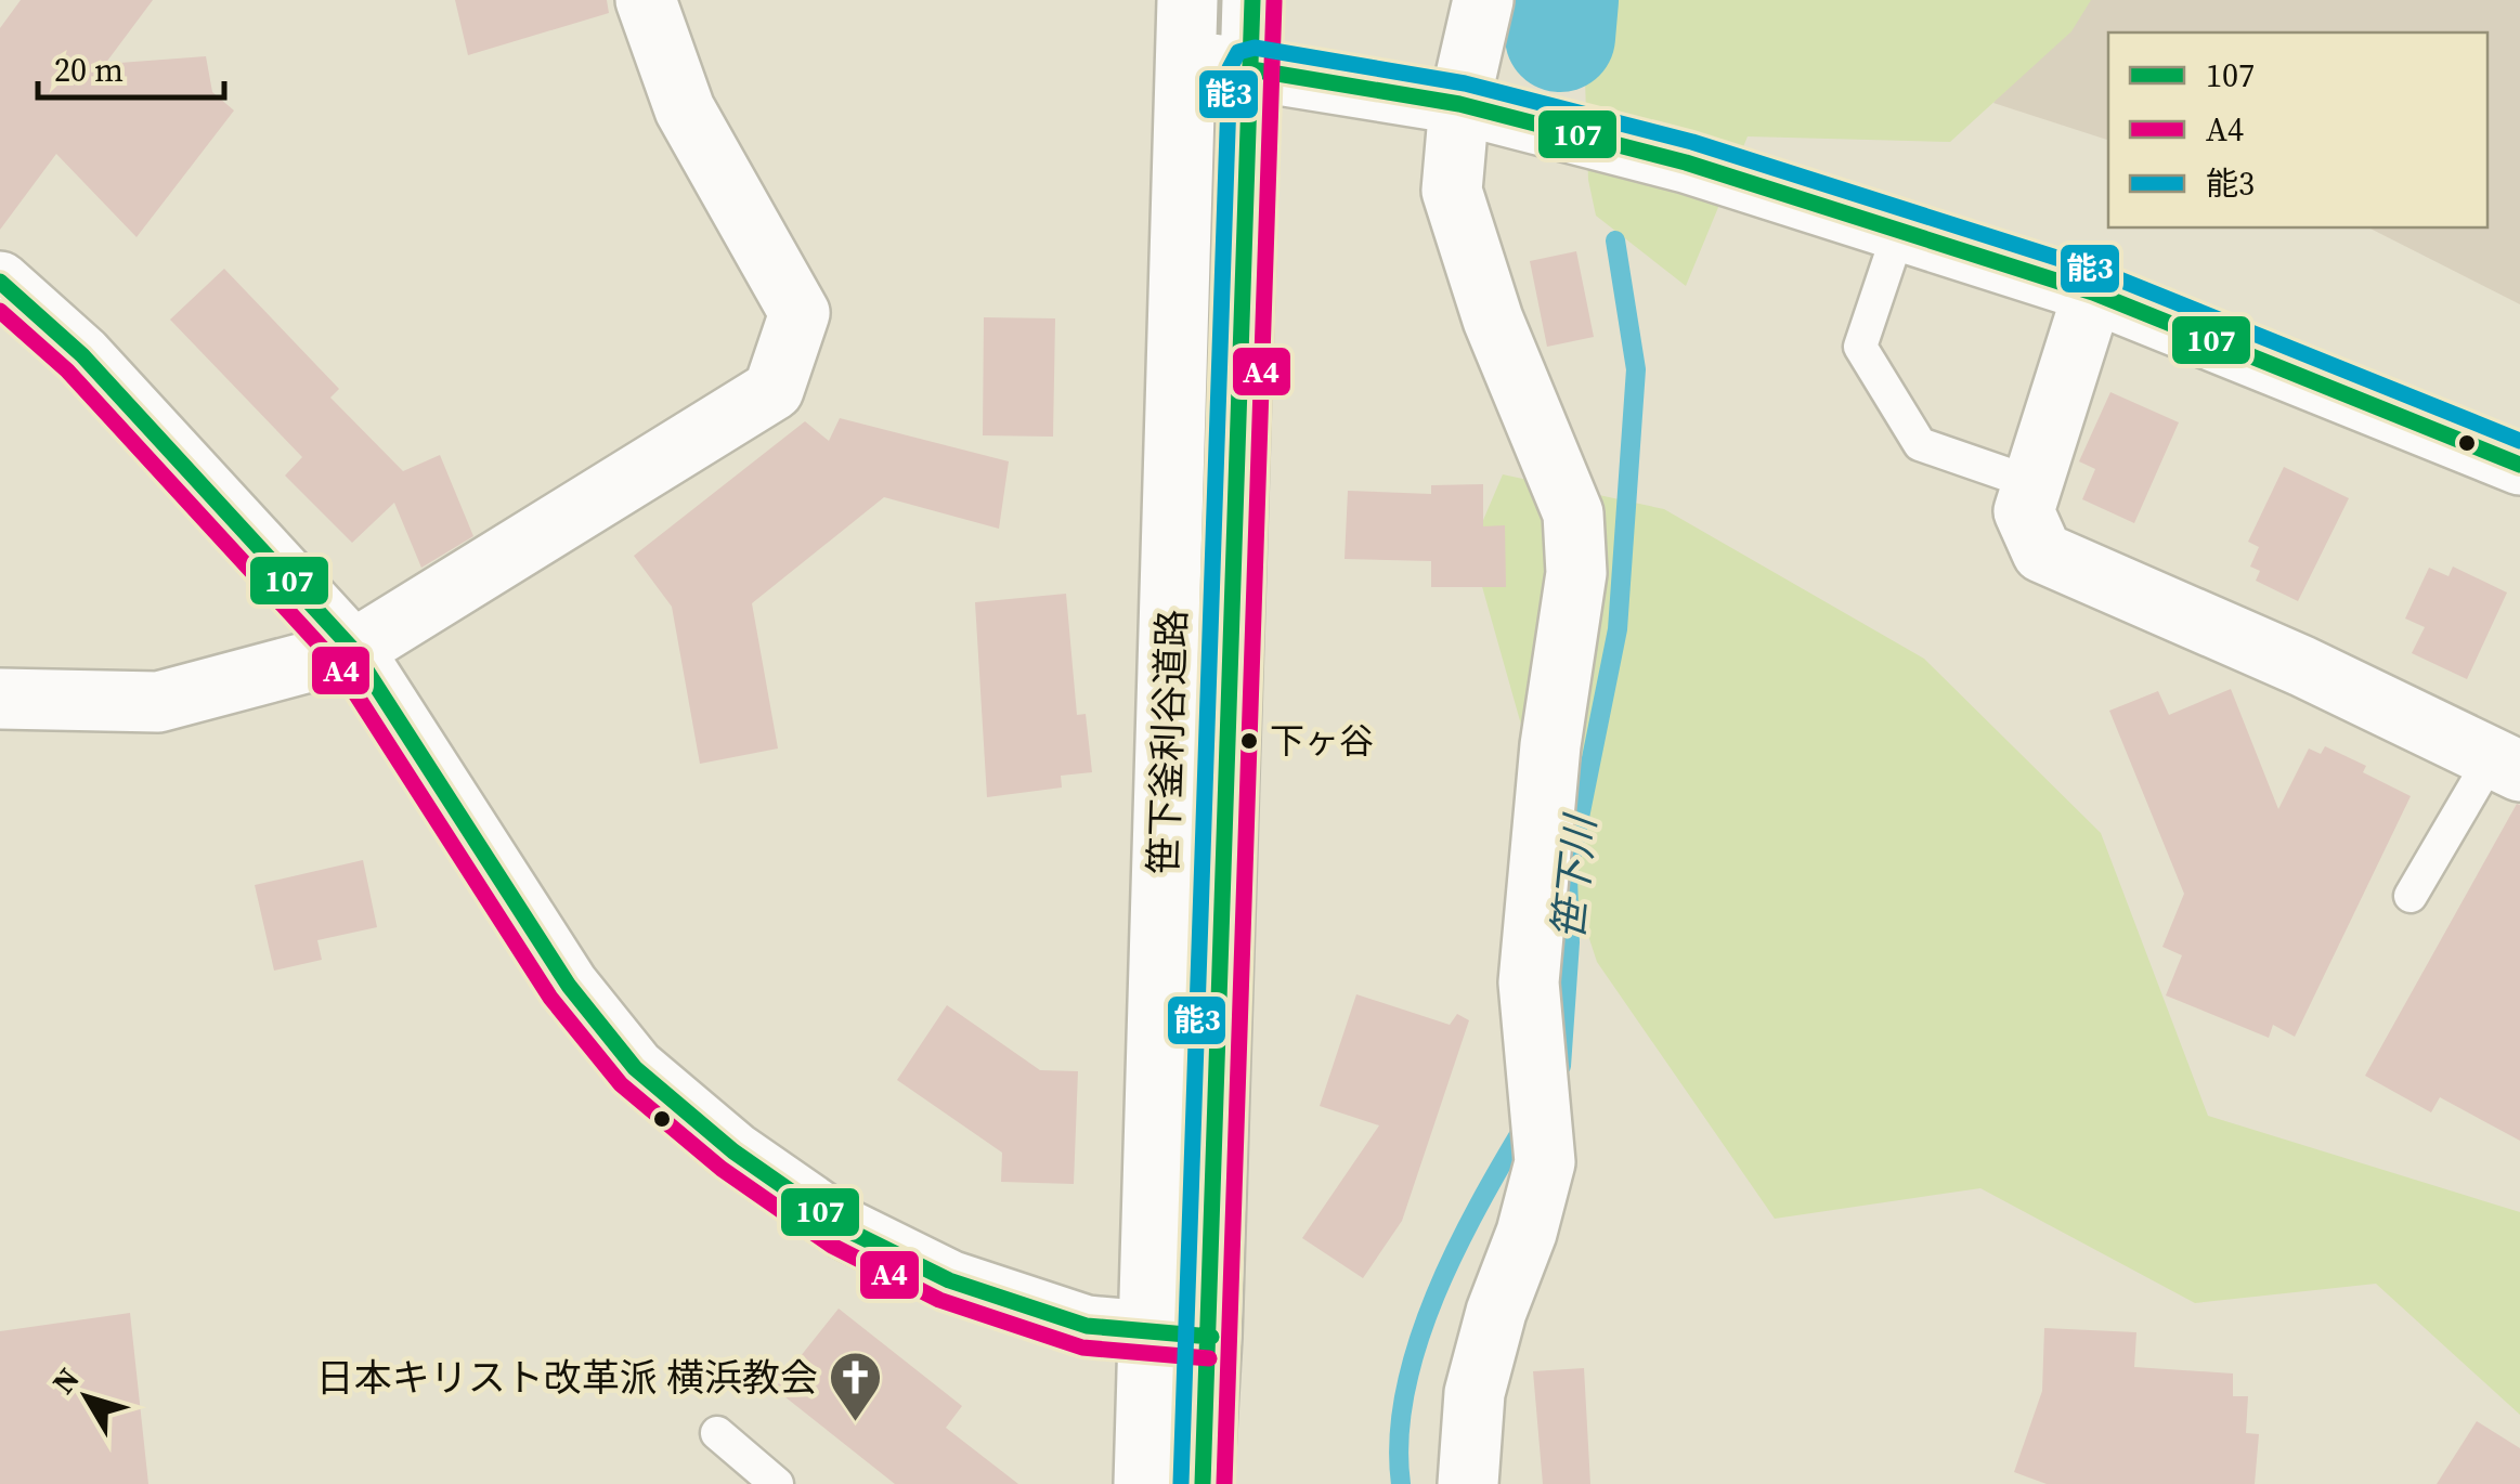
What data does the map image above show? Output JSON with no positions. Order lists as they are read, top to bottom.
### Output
{
  "streets": {
    "street": ["笹下釜利谷道路"]
  },
  "water": ["笹下川"],
  "places": {
    "other": ["下ヶ谷"],
    "church": ["日本キリスト改革派 横浜教会"]
  },
  "lines": ["transit line 107", "transit line A4", "transit line 能3"],
  "legend": ["107", "A4", "能3"],
  "scale_bar": "20 m",
  "north": "top left"
}
